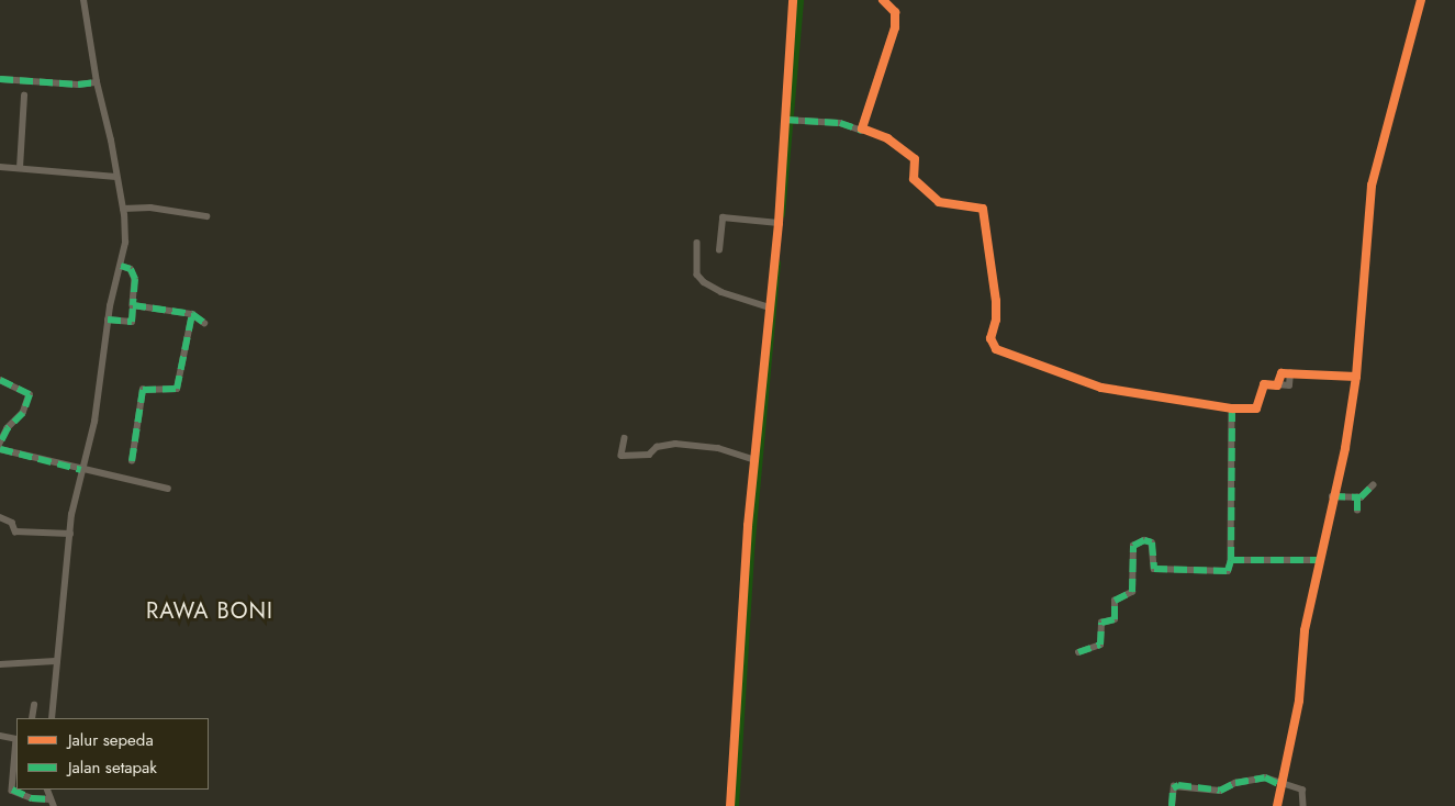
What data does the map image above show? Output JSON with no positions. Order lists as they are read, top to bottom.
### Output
{
  "districts": ["RAWA BONI"],
  "legend": ["Jalur sepeda", "Jalan setapak"]
}
